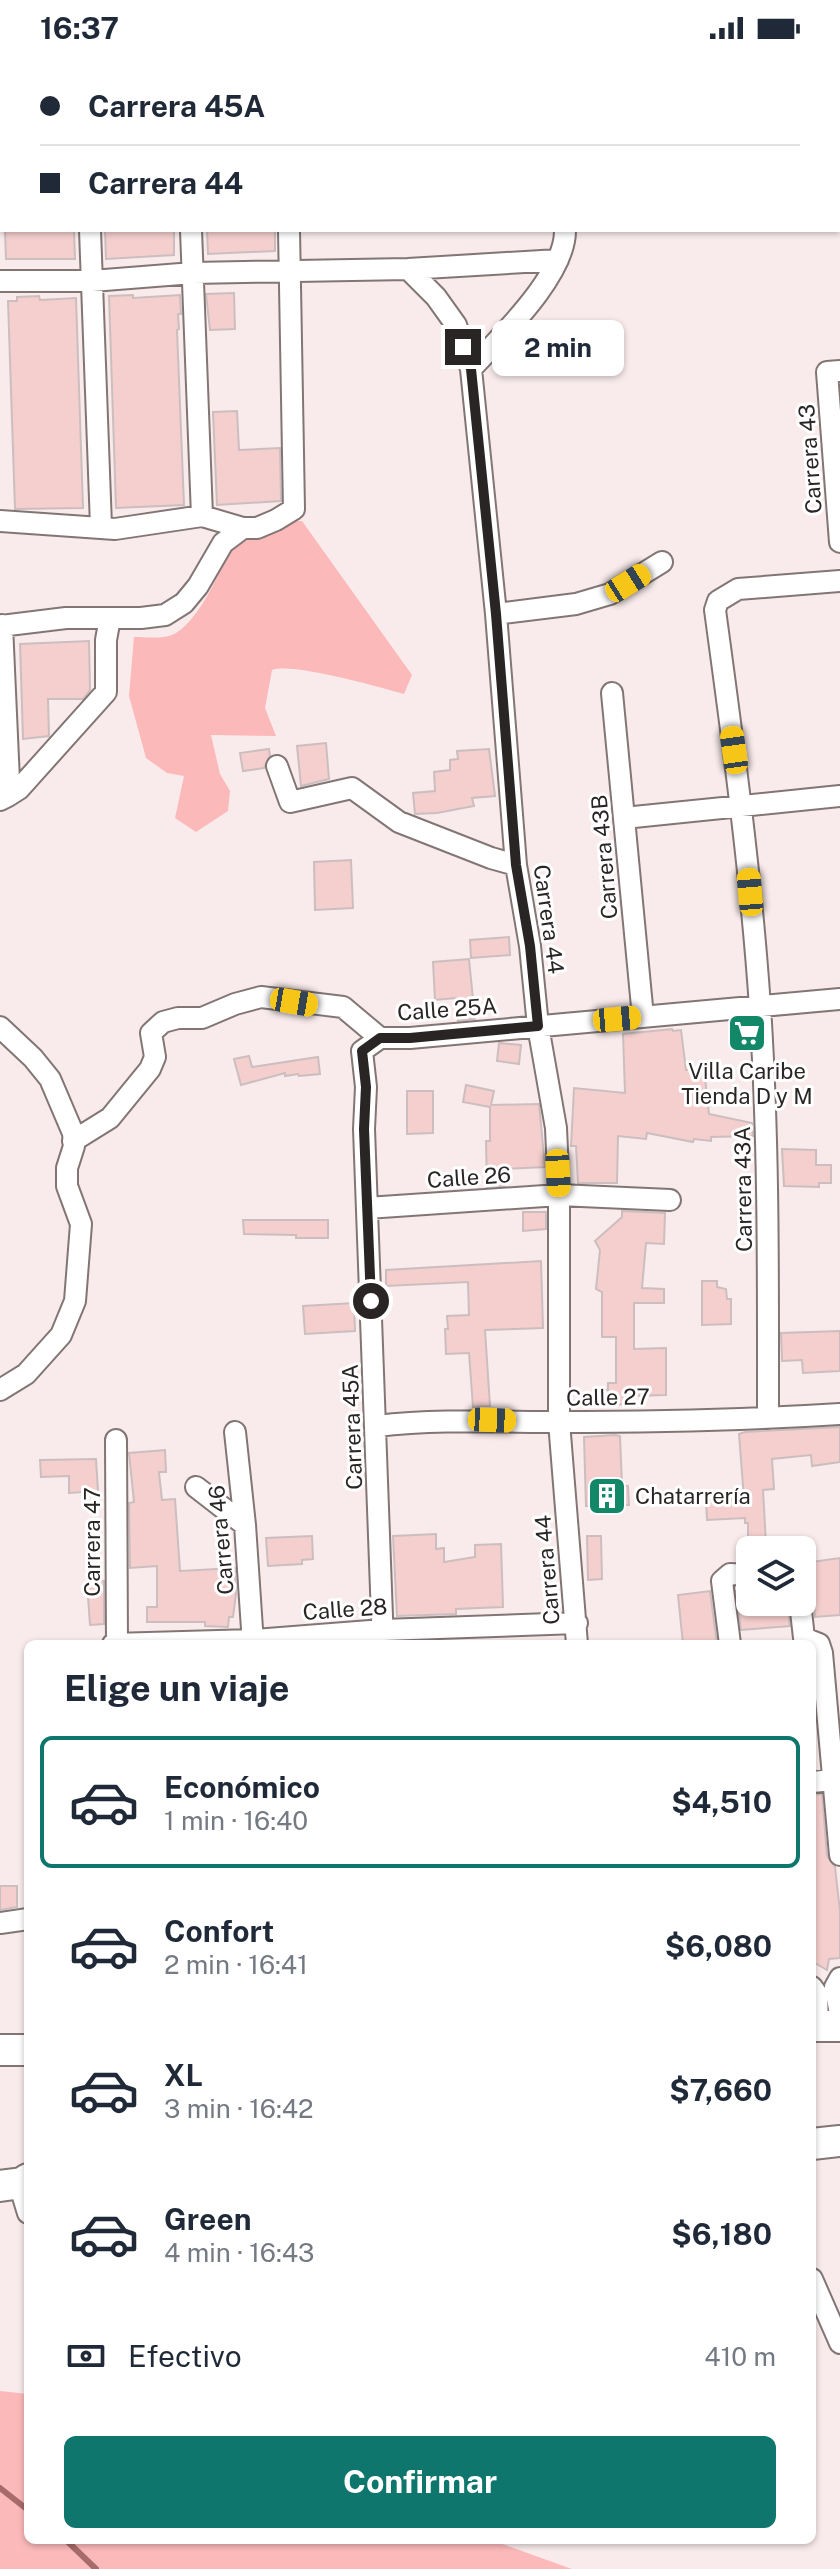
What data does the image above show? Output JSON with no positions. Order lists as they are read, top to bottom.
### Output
{
  "streets": {
    "street": [
      "Carrera 43",
      "Carrera 43B",
      "Carrera 44",
      "Calle 25A",
      "Calle 26",
      "Carrera 43A",
      "Calle 27",
      "Carrera 45A",
      "Carrera 46",
      "Carrera 47",
      "Calle 28"
    ]
  },
  "crossings": [
    ["Carrera 43B", "Calle 25A"],
    ["Carrera 44", "Calle 25A"],
    ["Carrera 44", "Calle 26"],
    ["Carrera 44", "Calle 27"],
    ["Carrera 44", "Calle 28"],
    ["Calle 25A", "Calle 26"],
    ["Calle 25A", "Carrera 43A"],
    ["Calle 25A", "Carrera 45A"],
    ["Calle 26", "Carrera 45A"],
    ["Carrera 43A", "Calle 27"],
    ["Calle 27", "Carrera 45A"],
    ["Carrera 45A", "Calle 28"]
  ],
  "places": {
    "supermarket": ["Villa Caribe Tienda D y M"],
    "building": ["Chatarrería"]
  },
  "page": {
    "status": "16:37",
    "banner": ["Carrera 45A", "Carrera 44"],
    "bubble": "2 min",
    "heading": "Elige un viaje",
    "list": [
      {
        "name": "Económico",
        "note": "1 min · 16:40",
        "value": "$4,510"
      },
      {
        "name": "Confort",
        "note": "2 min · 16:41",
        "value": "$6,080"
      },
      {
        "name": "XL",
        "note": "3 min · 16:42",
        "value": "$7,660"
      },
      {
        "name": "Green",
        "note": "4 min · 16:43",
        "value": "$6,180"
      }
    ],
    "pay": ["Efectivo", "410 m"],
    "buttons": "Confirmar"
  }
}
